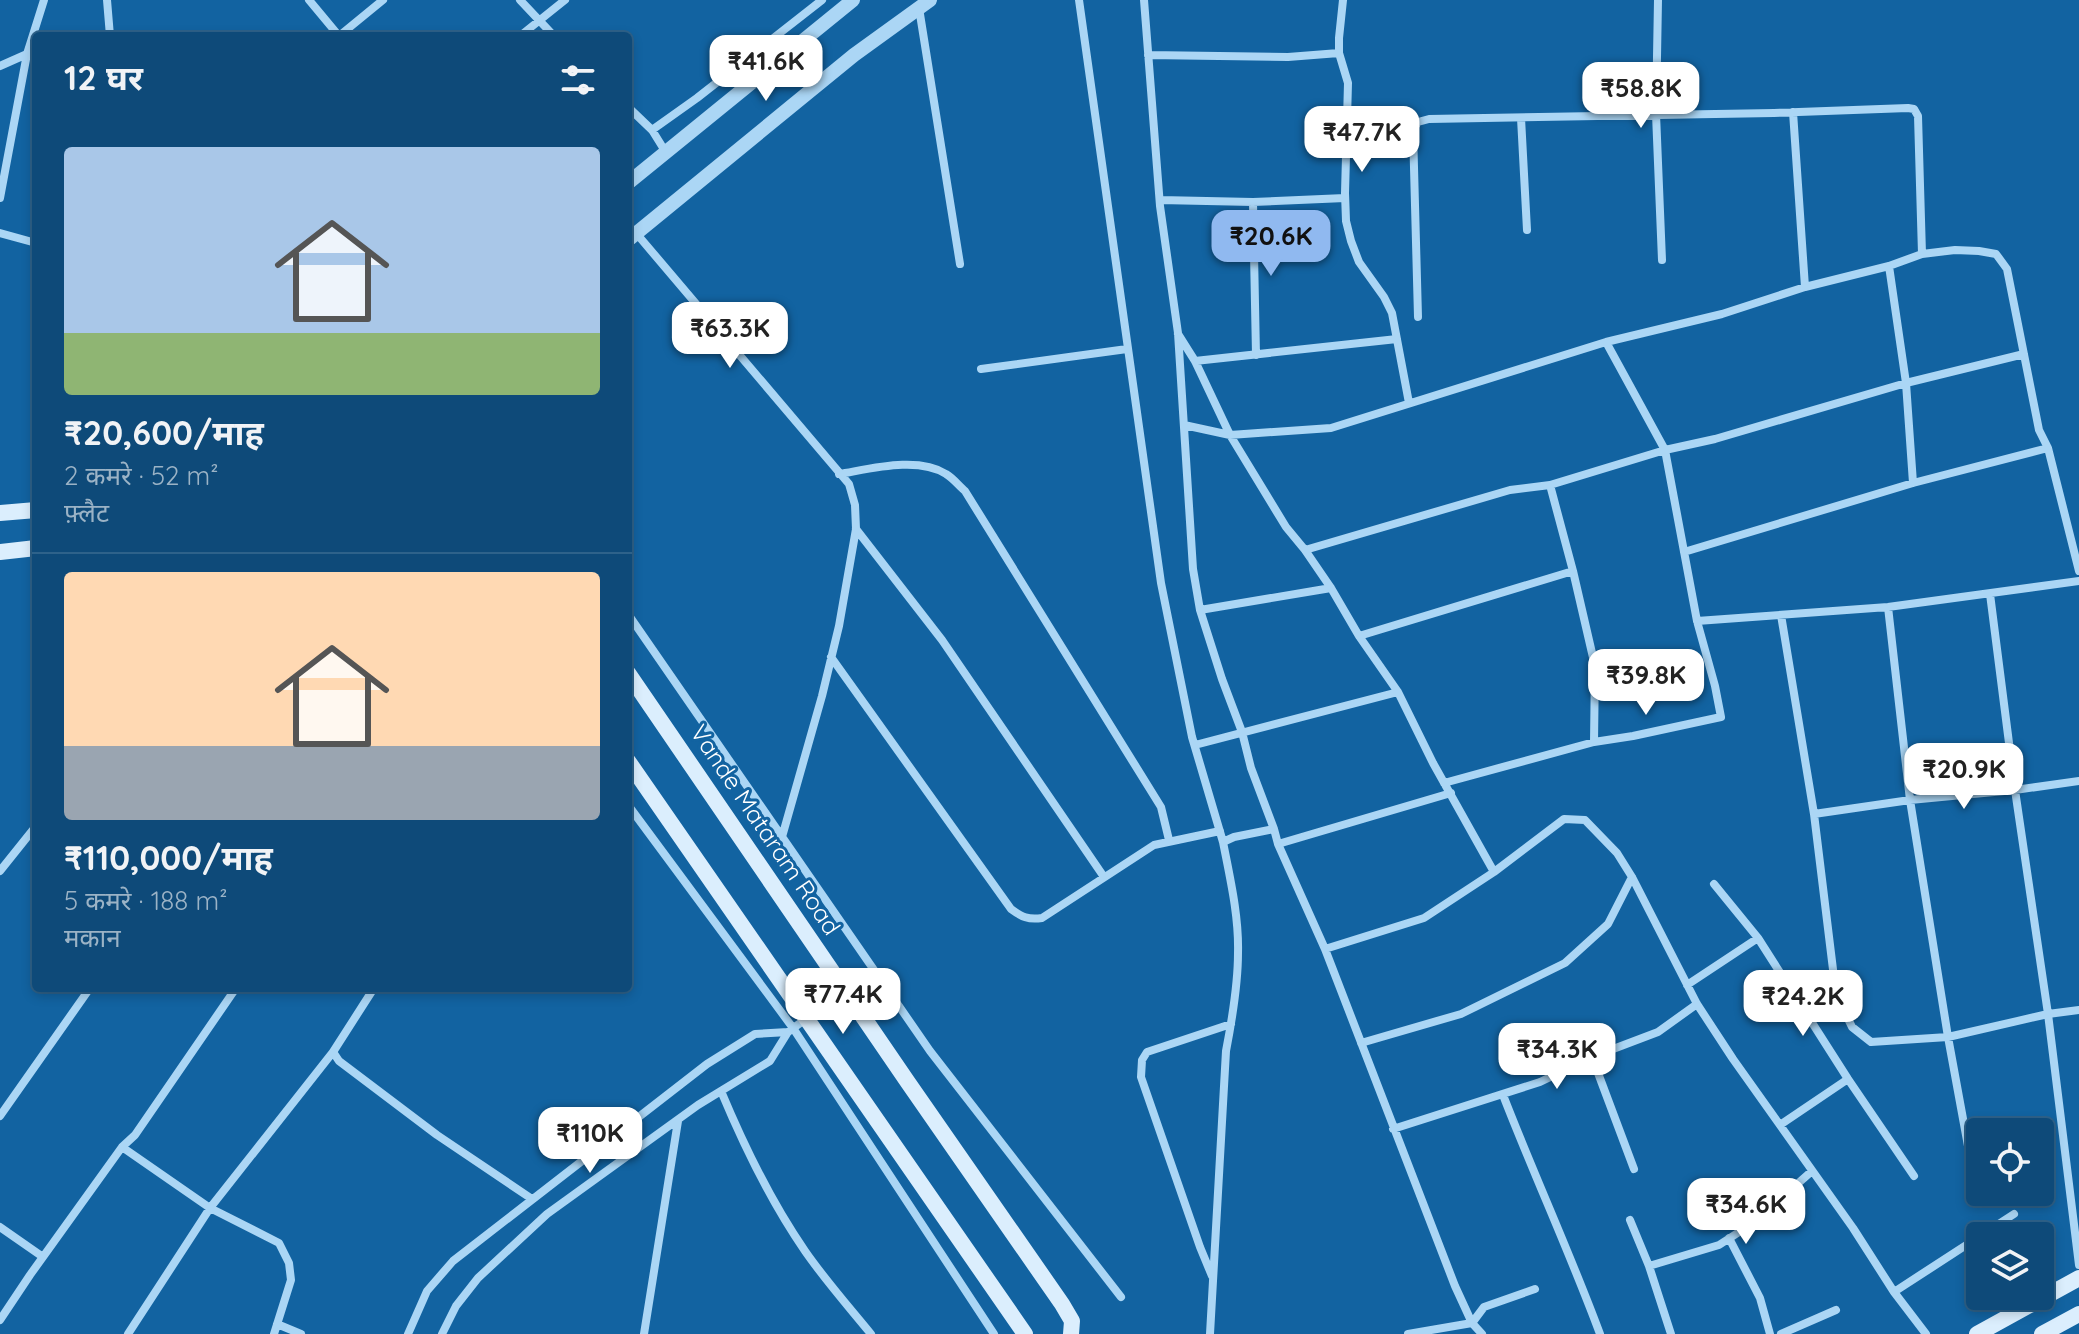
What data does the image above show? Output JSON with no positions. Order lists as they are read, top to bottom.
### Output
{
  "streets": {
    "main road": ["Vande Mataram Road"]
  },
  "page": {
    "heading": "12 घर",
    "price": [
      "₹41.6K",
      "₹58.8K",
      "₹47.7K",
      "₹20.6K",
      "₹63.3K",
      "₹39.8K",
      "₹20.9K",
      "₹77.4K",
      "₹24.2K",
      "₹34.3K",
      "₹110K",
      "₹34.6K"
    ],
    "list": [
      {
        "name": "₹20,600/माह",
        "note": "2 कमरे · 52 m² · फ़्लैट"
      },
      {
        "name": "₹110,000/माह",
        "note": "5 कमरे · 188 m² · मकान"
      }
    ]
  }
}
